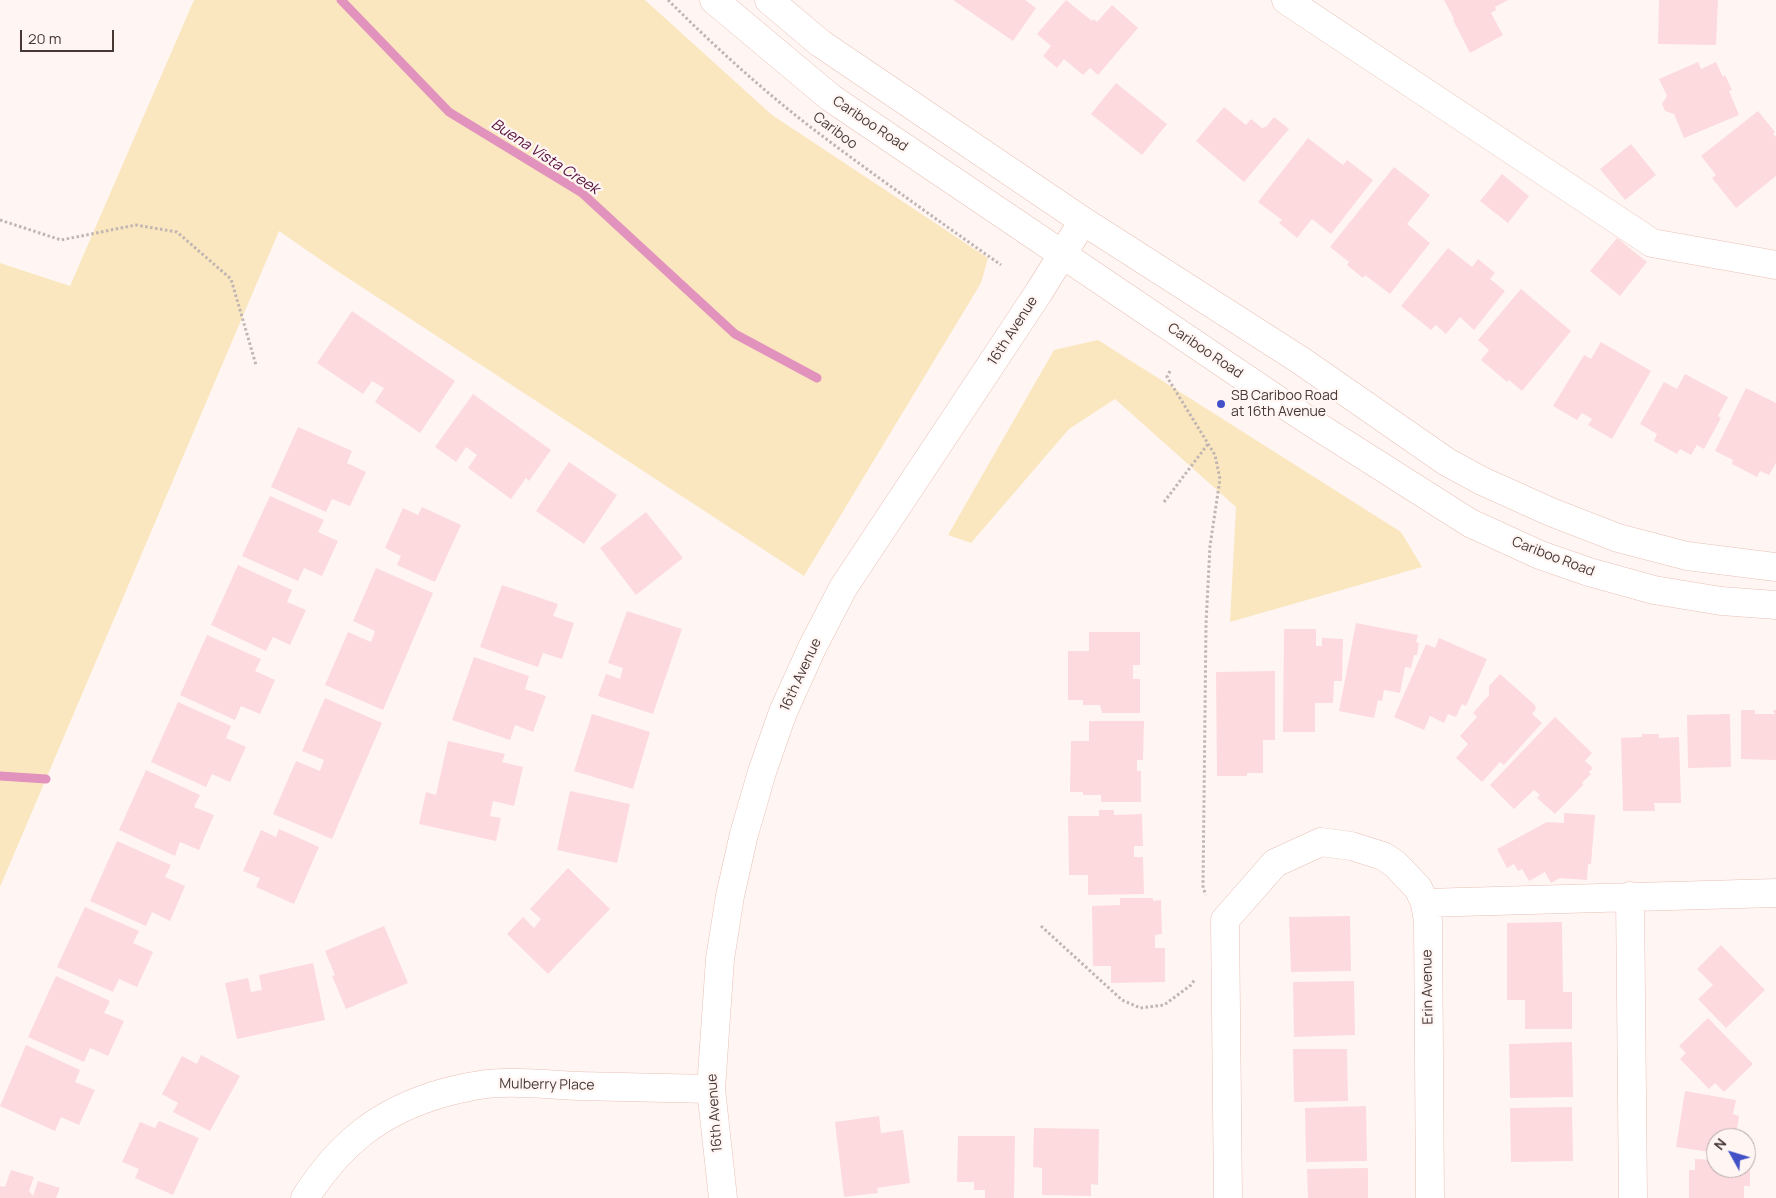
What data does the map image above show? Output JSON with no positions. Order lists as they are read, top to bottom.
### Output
{
  "streets": {
    "street": [
      "Cariboo Road",
      "16th Avenue",
      "Erin Avenue",
      "Mulberry Place"
    ],
    "path": ["Cariboo"]
  },
  "crossings": [
    ["Cariboo Road", "16th Avenue"],
    ["16th Avenue", "Mulberry Place"]
  ],
  "water": ["Buena Vista Creek"],
  "places": ["SB Cariboo Road at 16th Avenue"],
  "scale_bar": "20 m",
  "north": "top left"
}
